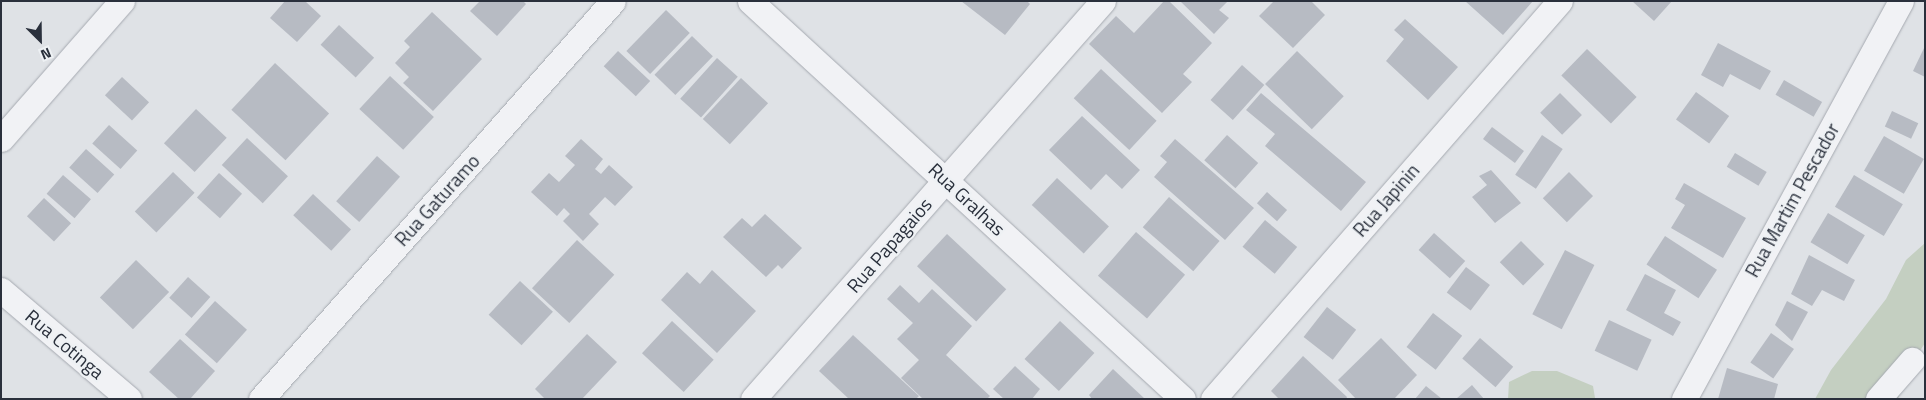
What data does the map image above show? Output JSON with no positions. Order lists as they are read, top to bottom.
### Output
{
  "streets": {
    "street": [
      "Rua Gralhas",
      "Rua Gaturamo",
      "Rua Japinin",
      "Rua Martim Pescador",
      "Rua Papagaios",
      "Rua Cotinga"
    ]
  },
  "crossings": [
    ["Rua Gralhas", "Rua Papagaios"]
  ],
  "north": "bottom right"
}
